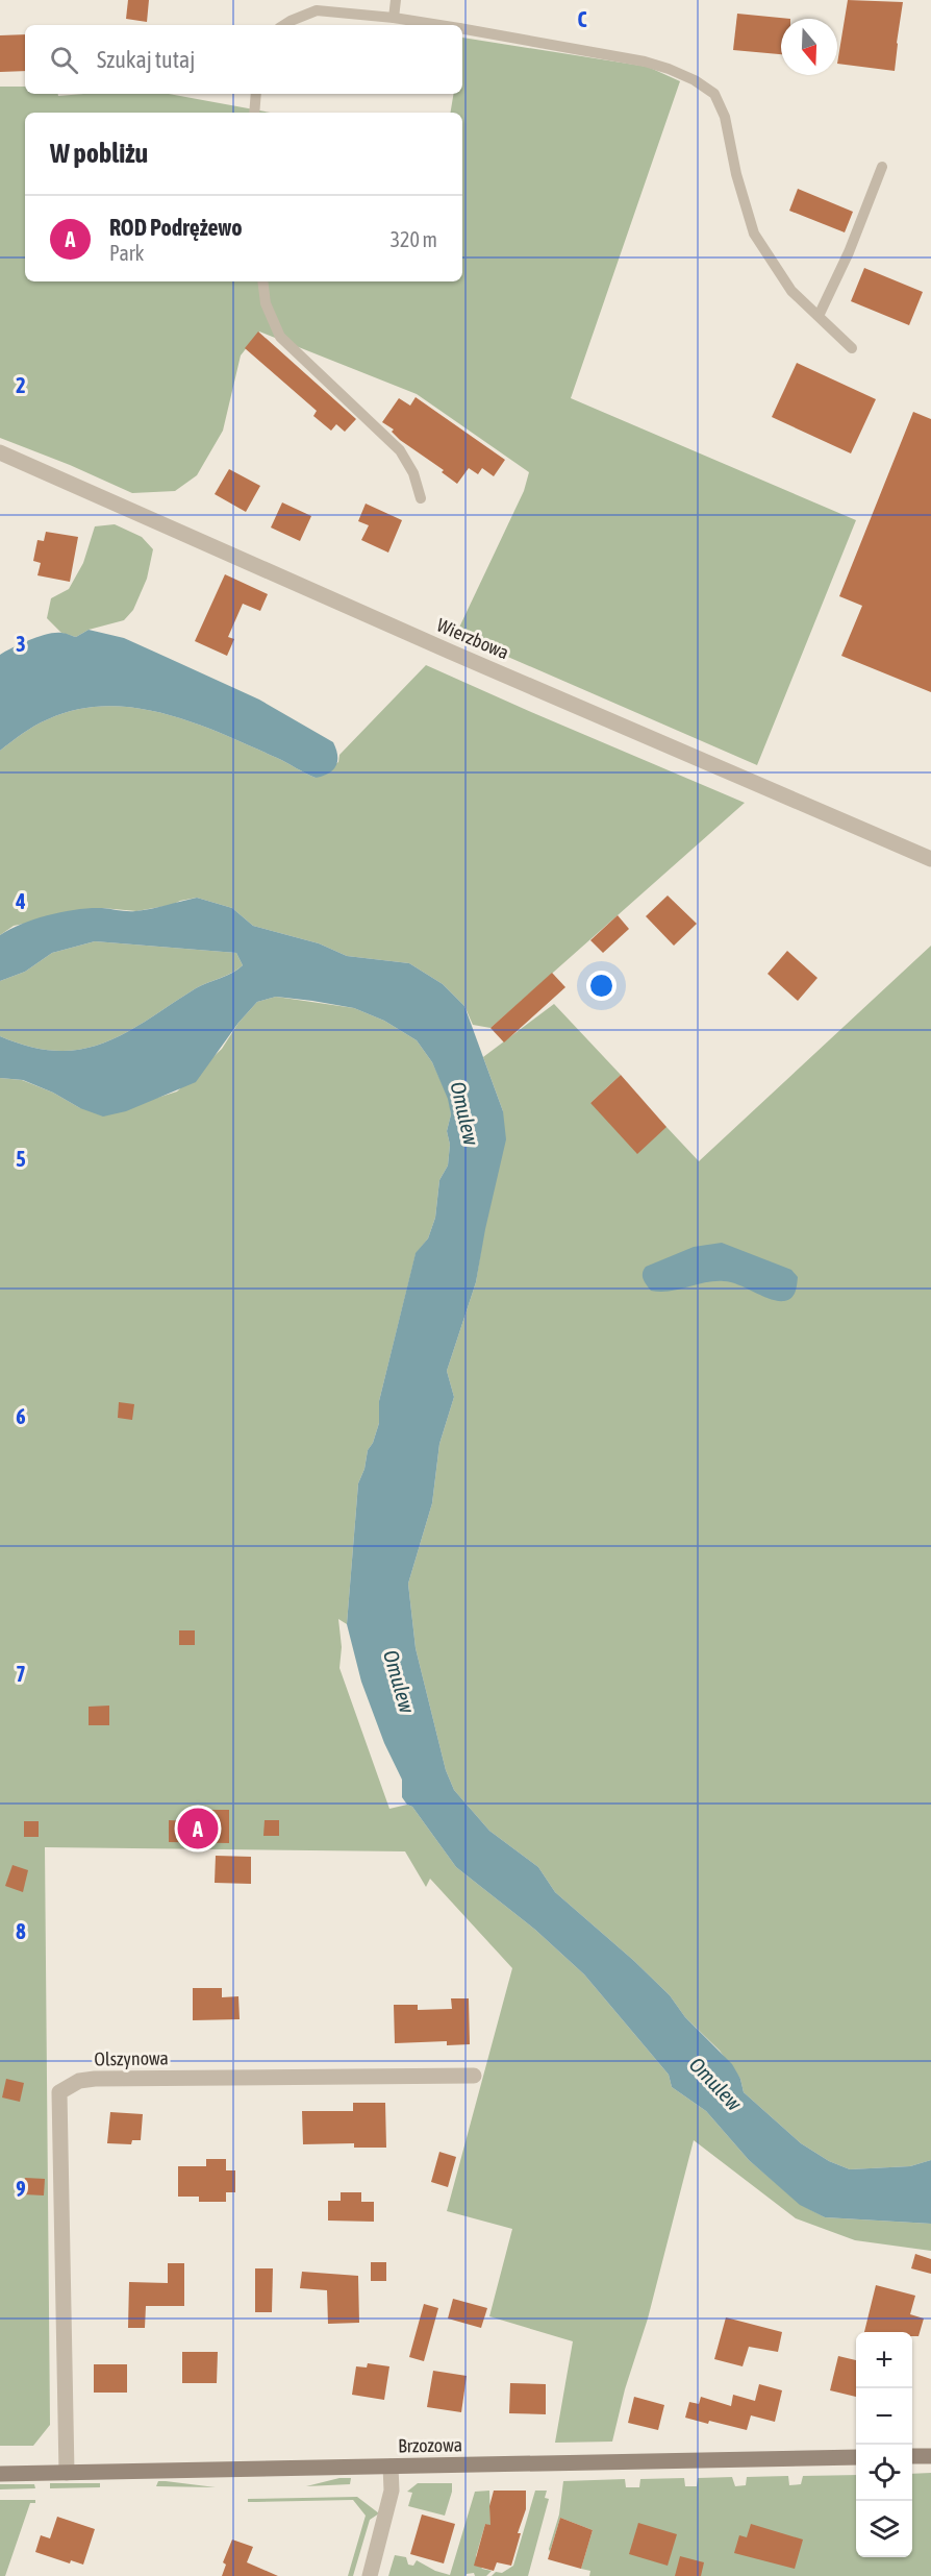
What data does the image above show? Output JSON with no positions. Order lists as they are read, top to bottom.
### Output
{
  "streets": {
    "main road": ["Brzozowa"],
    "street": ["Wierzbowa", "Olszynowa"]
  },
  "crossings": [
    ["Olszynowa", "Brzozowa"]
  ],
  "water": ["Omulew"],
  "north": "bottom",
  "page": {
    "search": "Szukaj tutaj",
    "heading": "W pobliżu",
    "list": [
      {
        "mark": "A",
        "name": "ROD Podrężewo",
        "note": "Park",
        "value": "320 m"
      }
    ],
    "pins": "A",
    "map_buttons": ["+", "−"]
  },
  "grid": {
    "columns": ["C"],
    "rows": [
      "2",
      "3",
      "4",
      "5",
      "6",
      "7",
      "8",
      "9"
    ]
  }
}
